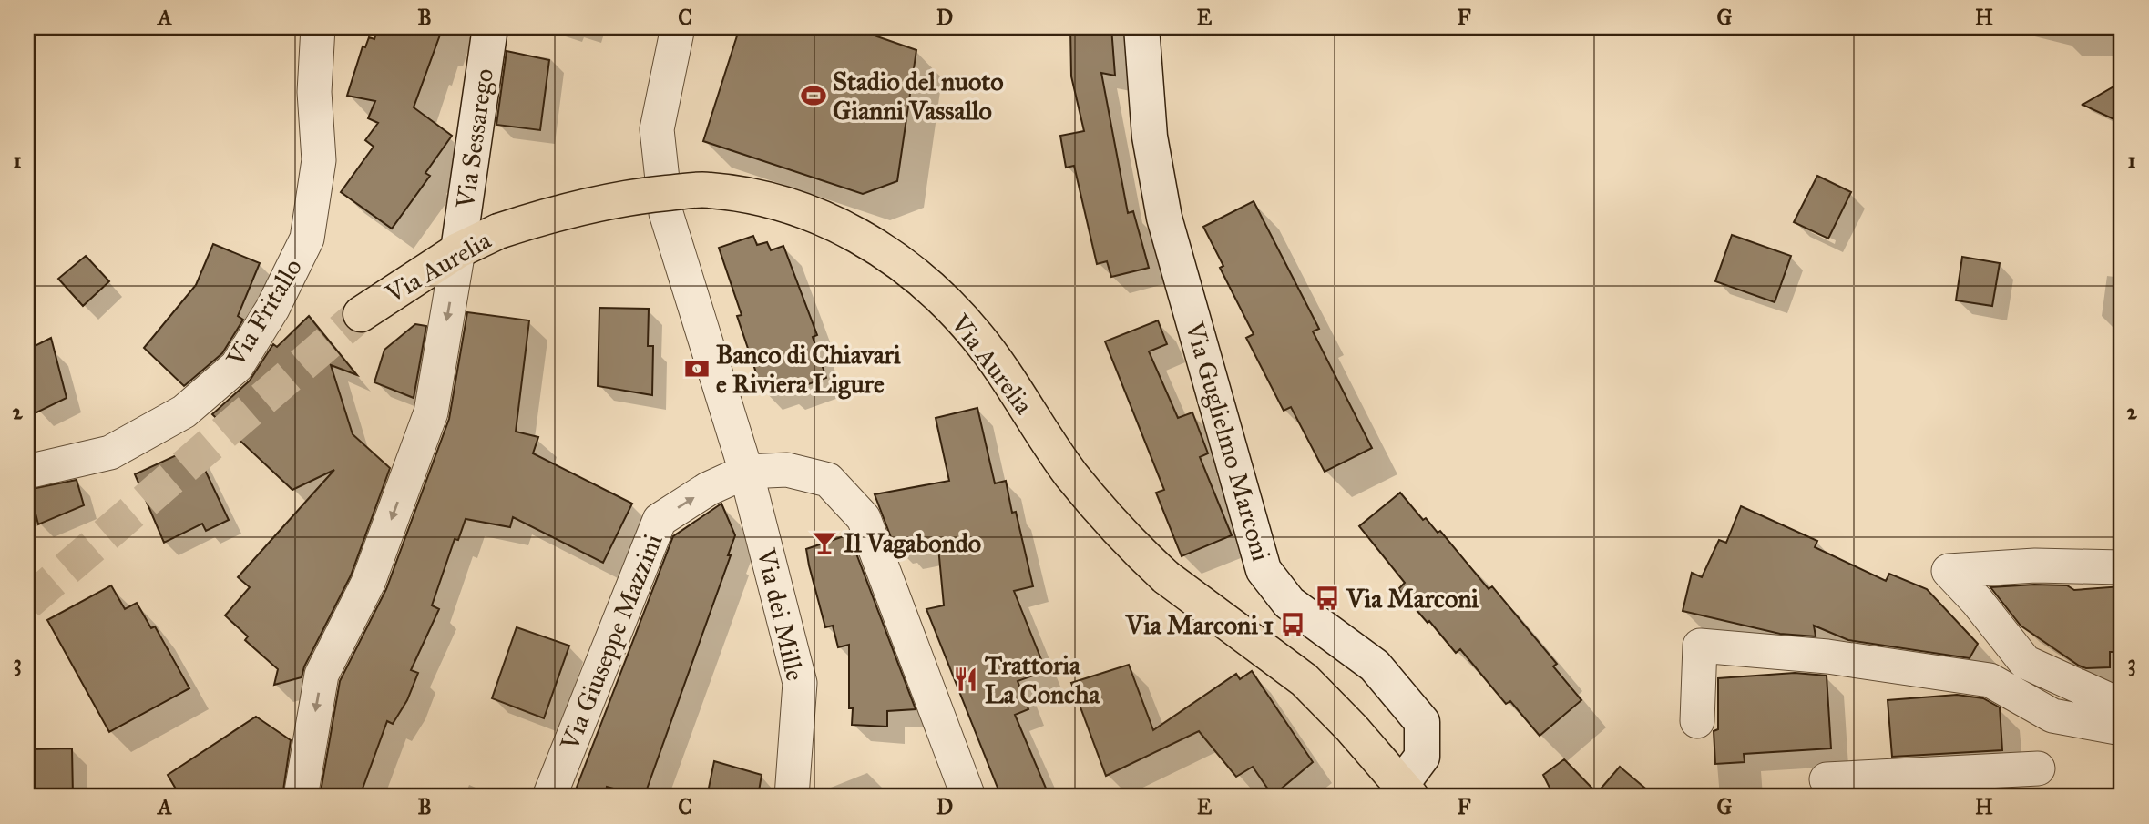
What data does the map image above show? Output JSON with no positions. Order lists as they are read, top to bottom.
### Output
{
  "streets": {
    "main road": ["Via Aurelia"],
    "street": [
      "Via Sessarego",
      "Via Fritallo",
      "Via Guglielmo Marconi",
      "Via dei Mille",
      "Via Giuseppe Mazzini"
    ]
  },
  "crossings": [
    ["Via Sessarego", "Via Aurelia"],
    ["Via Aurelia", "Via Guglielmo Marconi"],
    ["Via dei Mille", "Via Giuseppe Mazzini"]
  ],
  "places": {
    "sports": ["Stadio del nuoto Gianni Vassallo"],
    "bank": ["Banco di Chiavari e Riviera Ligure"],
    "bar": ["Il Vagabondo"],
    "bus stop": ["Via Marconi", "Via Marconi 1"],
    "restaurant": ["Trattoria La Concha"]
  },
  "grid": {
    "columns": [
      "A",
      "B",
      "C",
      "D",
      "E",
      "F",
      "G",
      "H"
    ],
    "rows": ["1", "2", "3"]
  }
}
